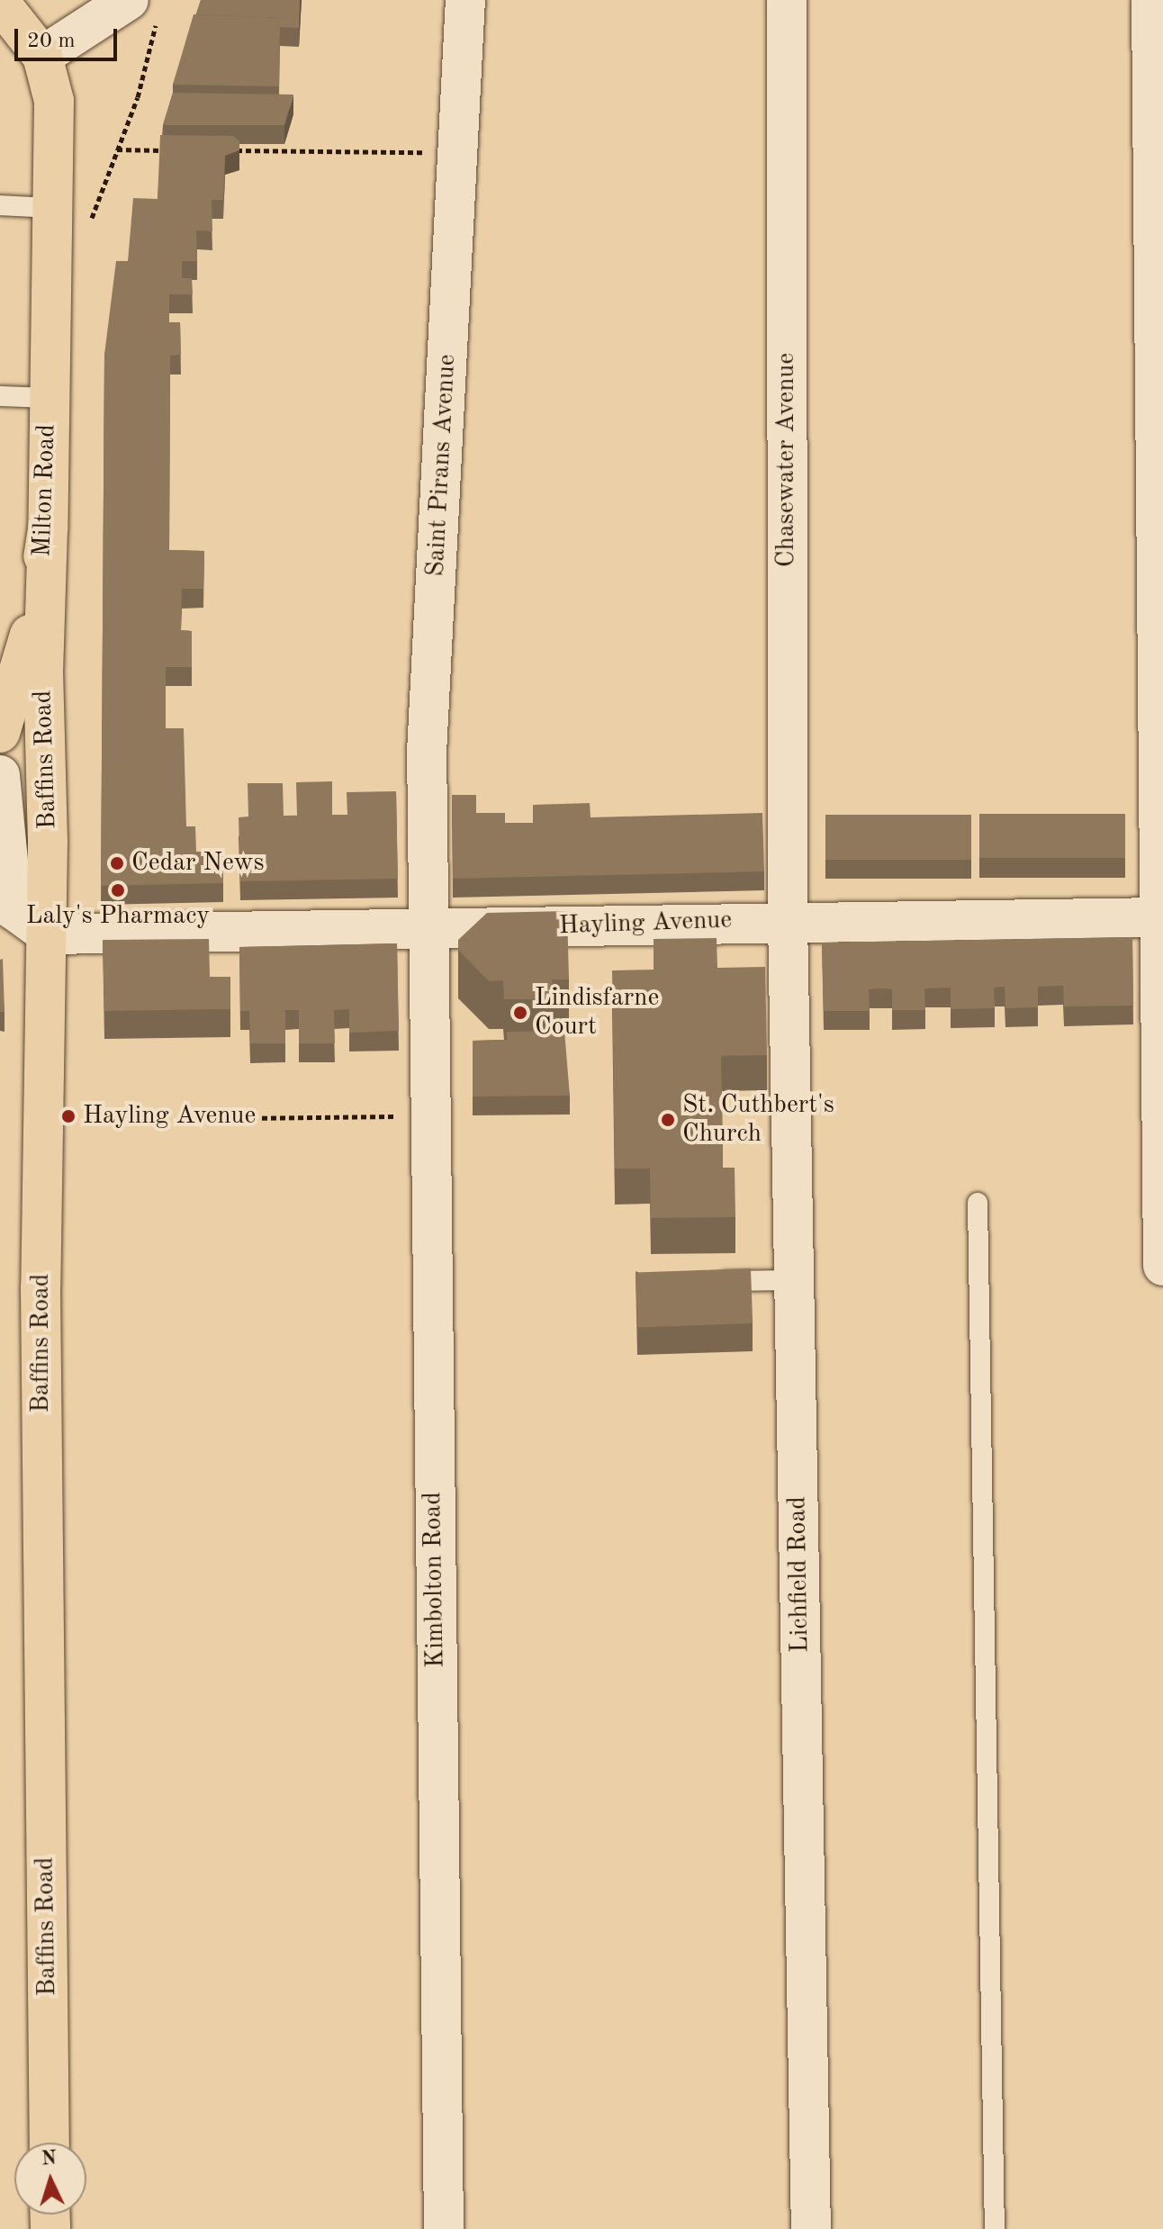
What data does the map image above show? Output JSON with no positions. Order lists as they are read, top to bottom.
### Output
{
  "streets": {
    "main road": ["Milton Road", "Baffins Road"],
    "street": [
      "Chasewater Avenue",
      "Saint Pirans Avenue",
      "Hayling Avenue",
      "Lichfield Road",
      "Kimbolton Road"
    ]
  },
  "crossings": [
    ["Chasewater Avenue", "Hayling Avenue"],
    ["Chasewater Avenue", "Lichfield Road"],
    ["Saint Pirans Avenue", "Hayling Avenue"],
    ["Saint Pirans Avenue", "Kimbolton Road"],
    ["Milton Road", "Baffins Road"],
    ["Baffins Road", "Hayling Avenue"],
    ["Hayling Avenue", "Lichfield Road"],
    ["Hayling Avenue", "Kimbolton Road"]
  ],
  "places": [
    "Cedar News",
    "Laly's Pharmacy",
    "Lindisfarne Court",
    "Hayling Avenue",
    "St. Cuthbert's Church"
  ],
  "scale_bar": "20 m",
  "north": "top"
}
